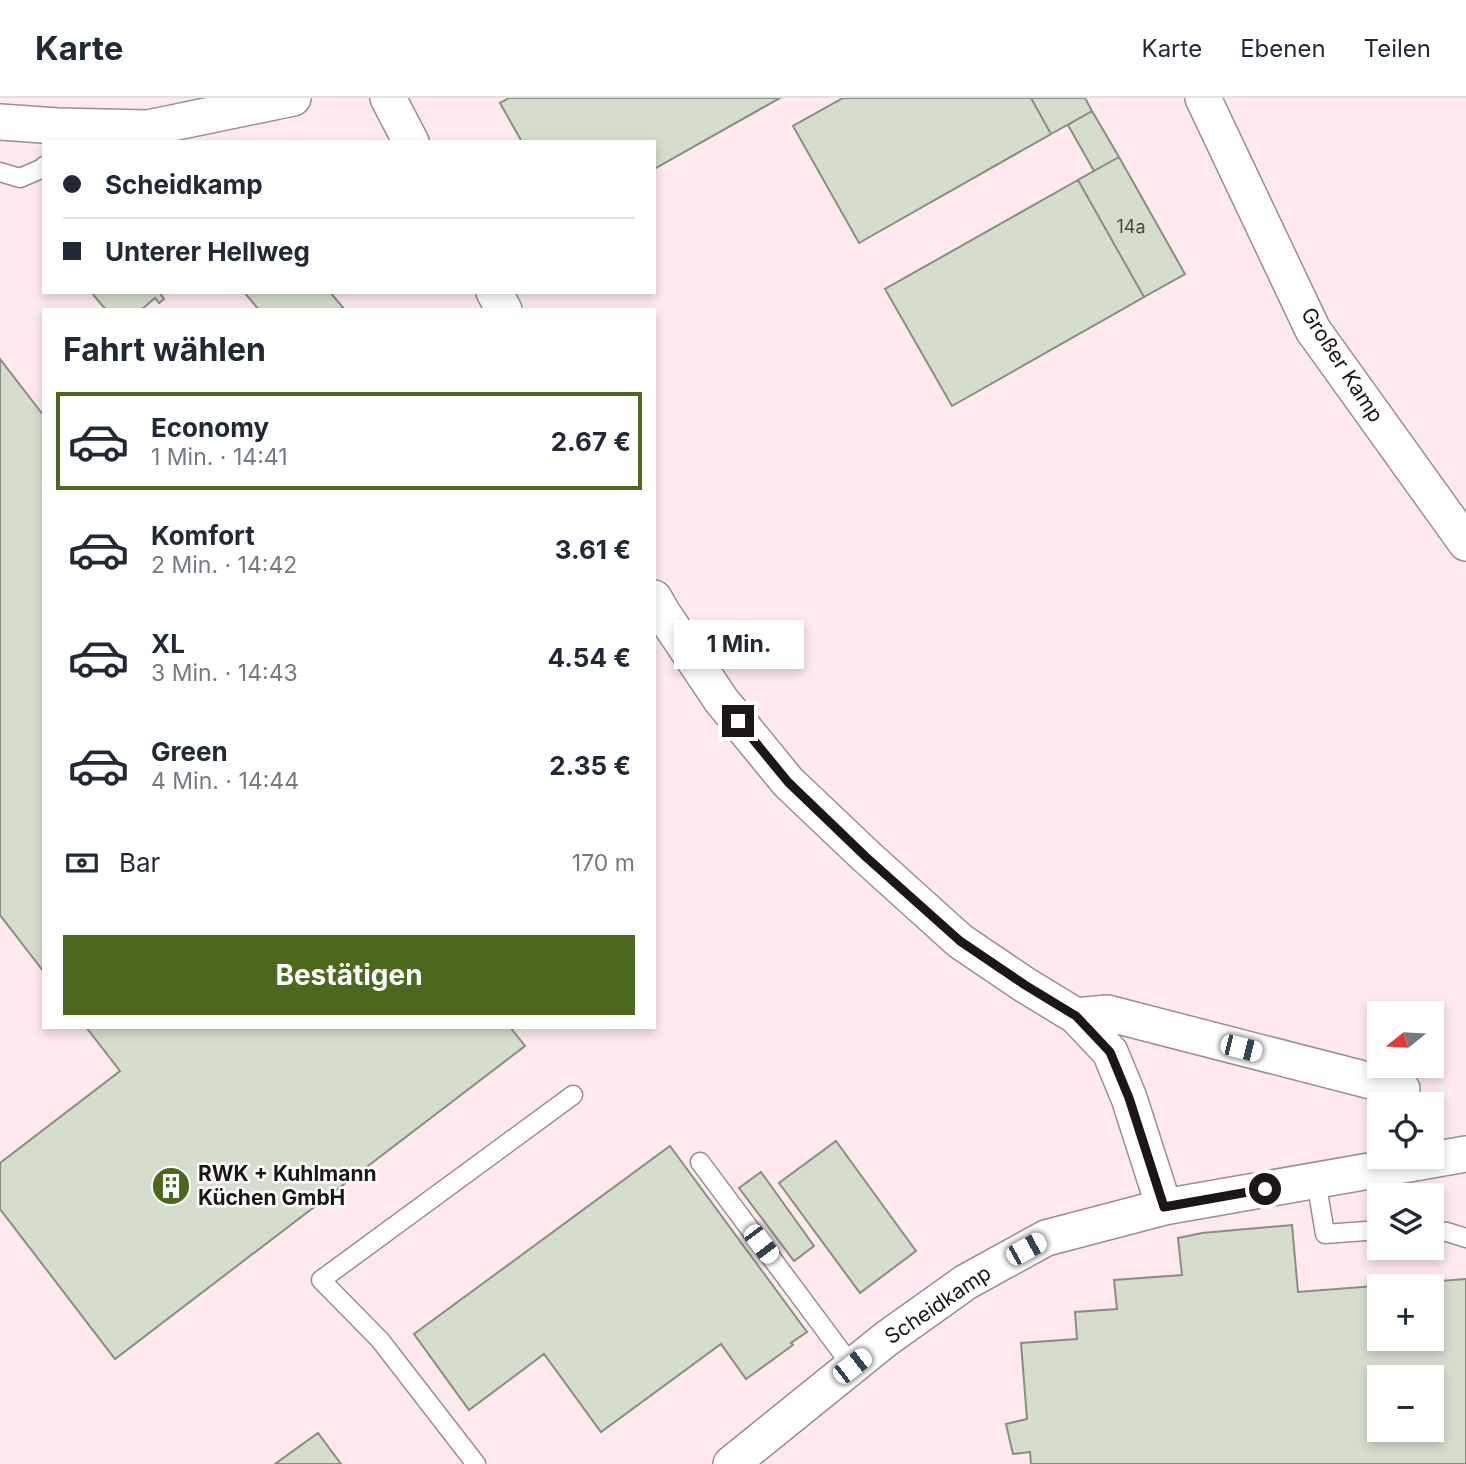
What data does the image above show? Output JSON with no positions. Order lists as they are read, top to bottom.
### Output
{
  "streets": {
    "street": ["Großer Kamp", "Scheidkamp"]
  },
  "places": {
    "building": ["RWK + Kuhlmann Küchen GmbH"]
  },
  "house_numbers": ["14a"],
  "north": "left",
  "page": {
    "header": "Karte",
    "nav": ["Karte", "Ebenen", "Teilen"],
    "banner": ["Scheidkamp", "Unterer Hellweg"],
    "heading": "Fahrt wählen",
    "list": [
      {
        "name": "Economy",
        "note": "1 Min. · 14:41",
        "value": "2.67 €"
      },
      {
        "name": "Komfort",
        "note": "2 Min. · 14:42",
        "value": "3.61 €"
      },
      {
        "name": "XL",
        "note": "3 Min. · 14:43",
        "value": "4.54 €"
      },
      {
        "name": "Green",
        "note": "4 Min. · 14:44",
        "value": "2.35 €"
      }
    ],
    "bubble": "1 Min.",
    "pay": ["Bar", "170 m"],
    "buttons": "Bestätigen",
    "map_buttons": ["+", "−"]
  }
}
